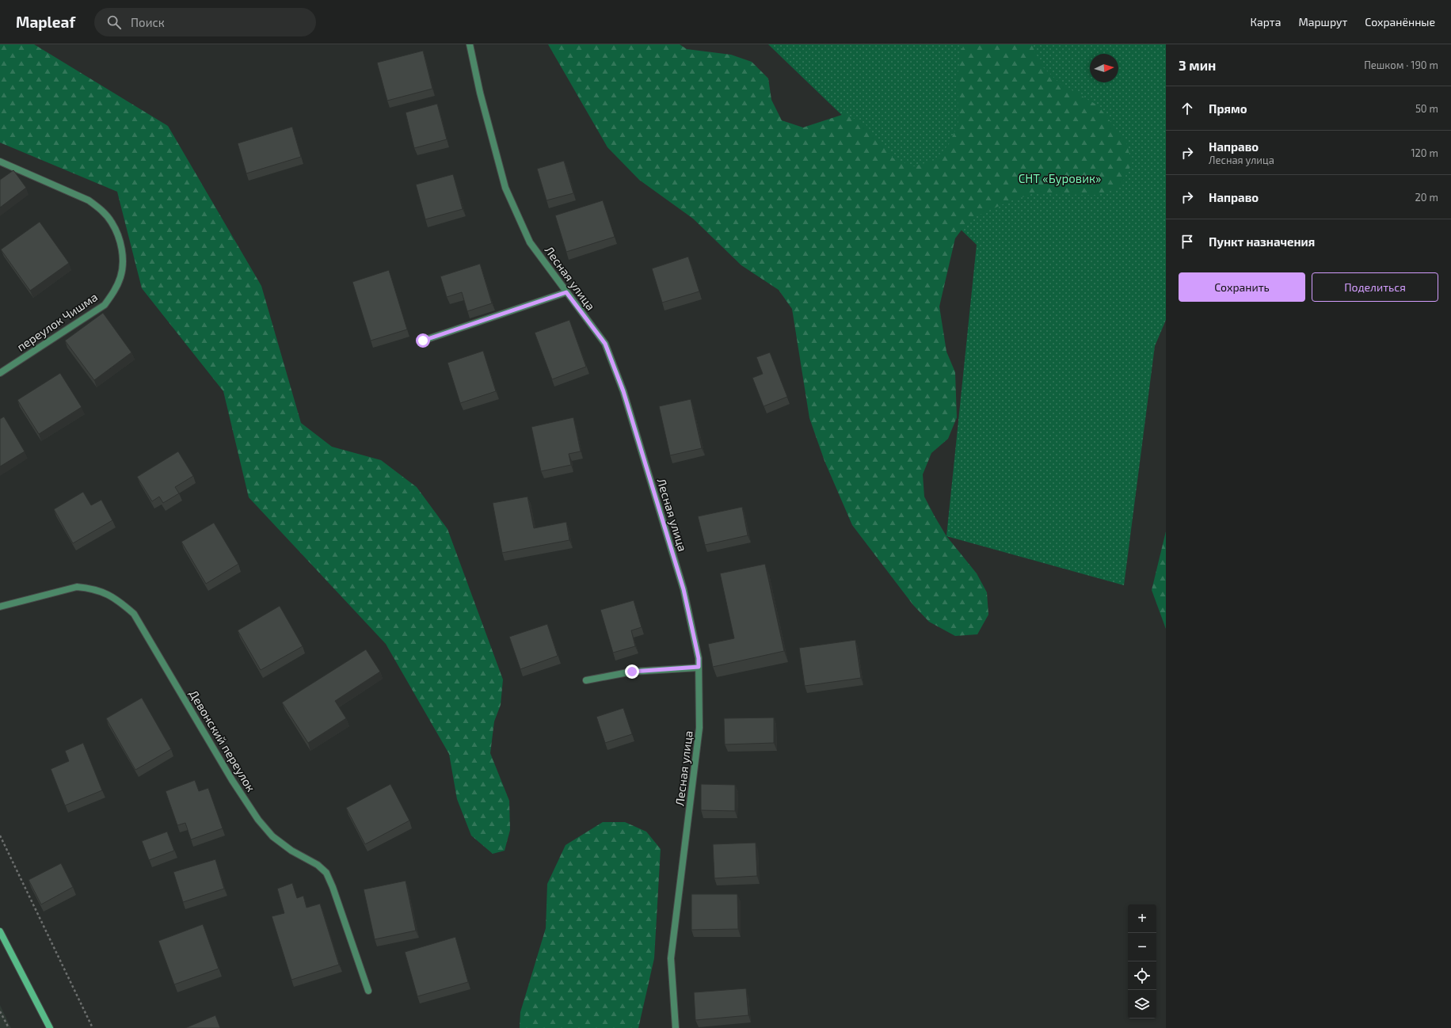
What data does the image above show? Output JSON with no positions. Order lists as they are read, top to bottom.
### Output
{
  "streets": {
    "street": ["Лесная улица", "переулок Чишма", "Девонский переулок"]
  },
  "parks": ["СНТ «Буровик»"],
  "north": "right",
  "page": {
    "header": "Mapleaf",
    "search": "Поиск",
    "nav": ["Карта", "Маршрут", "Сохранённые"],
    "heading": ["3 мин", "Пешком · 190 m"],
    "list": [
      ["Прямо", "50 m"],
      ["Направо", "Лесная улица", "120 m"],
      ["Направо", "20 m"],
      "Пункт назначения"
    ],
    "buttons": ["Сохранить", "Поделиться"],
    "map_buttons": ["+", "−"]
  }
}
